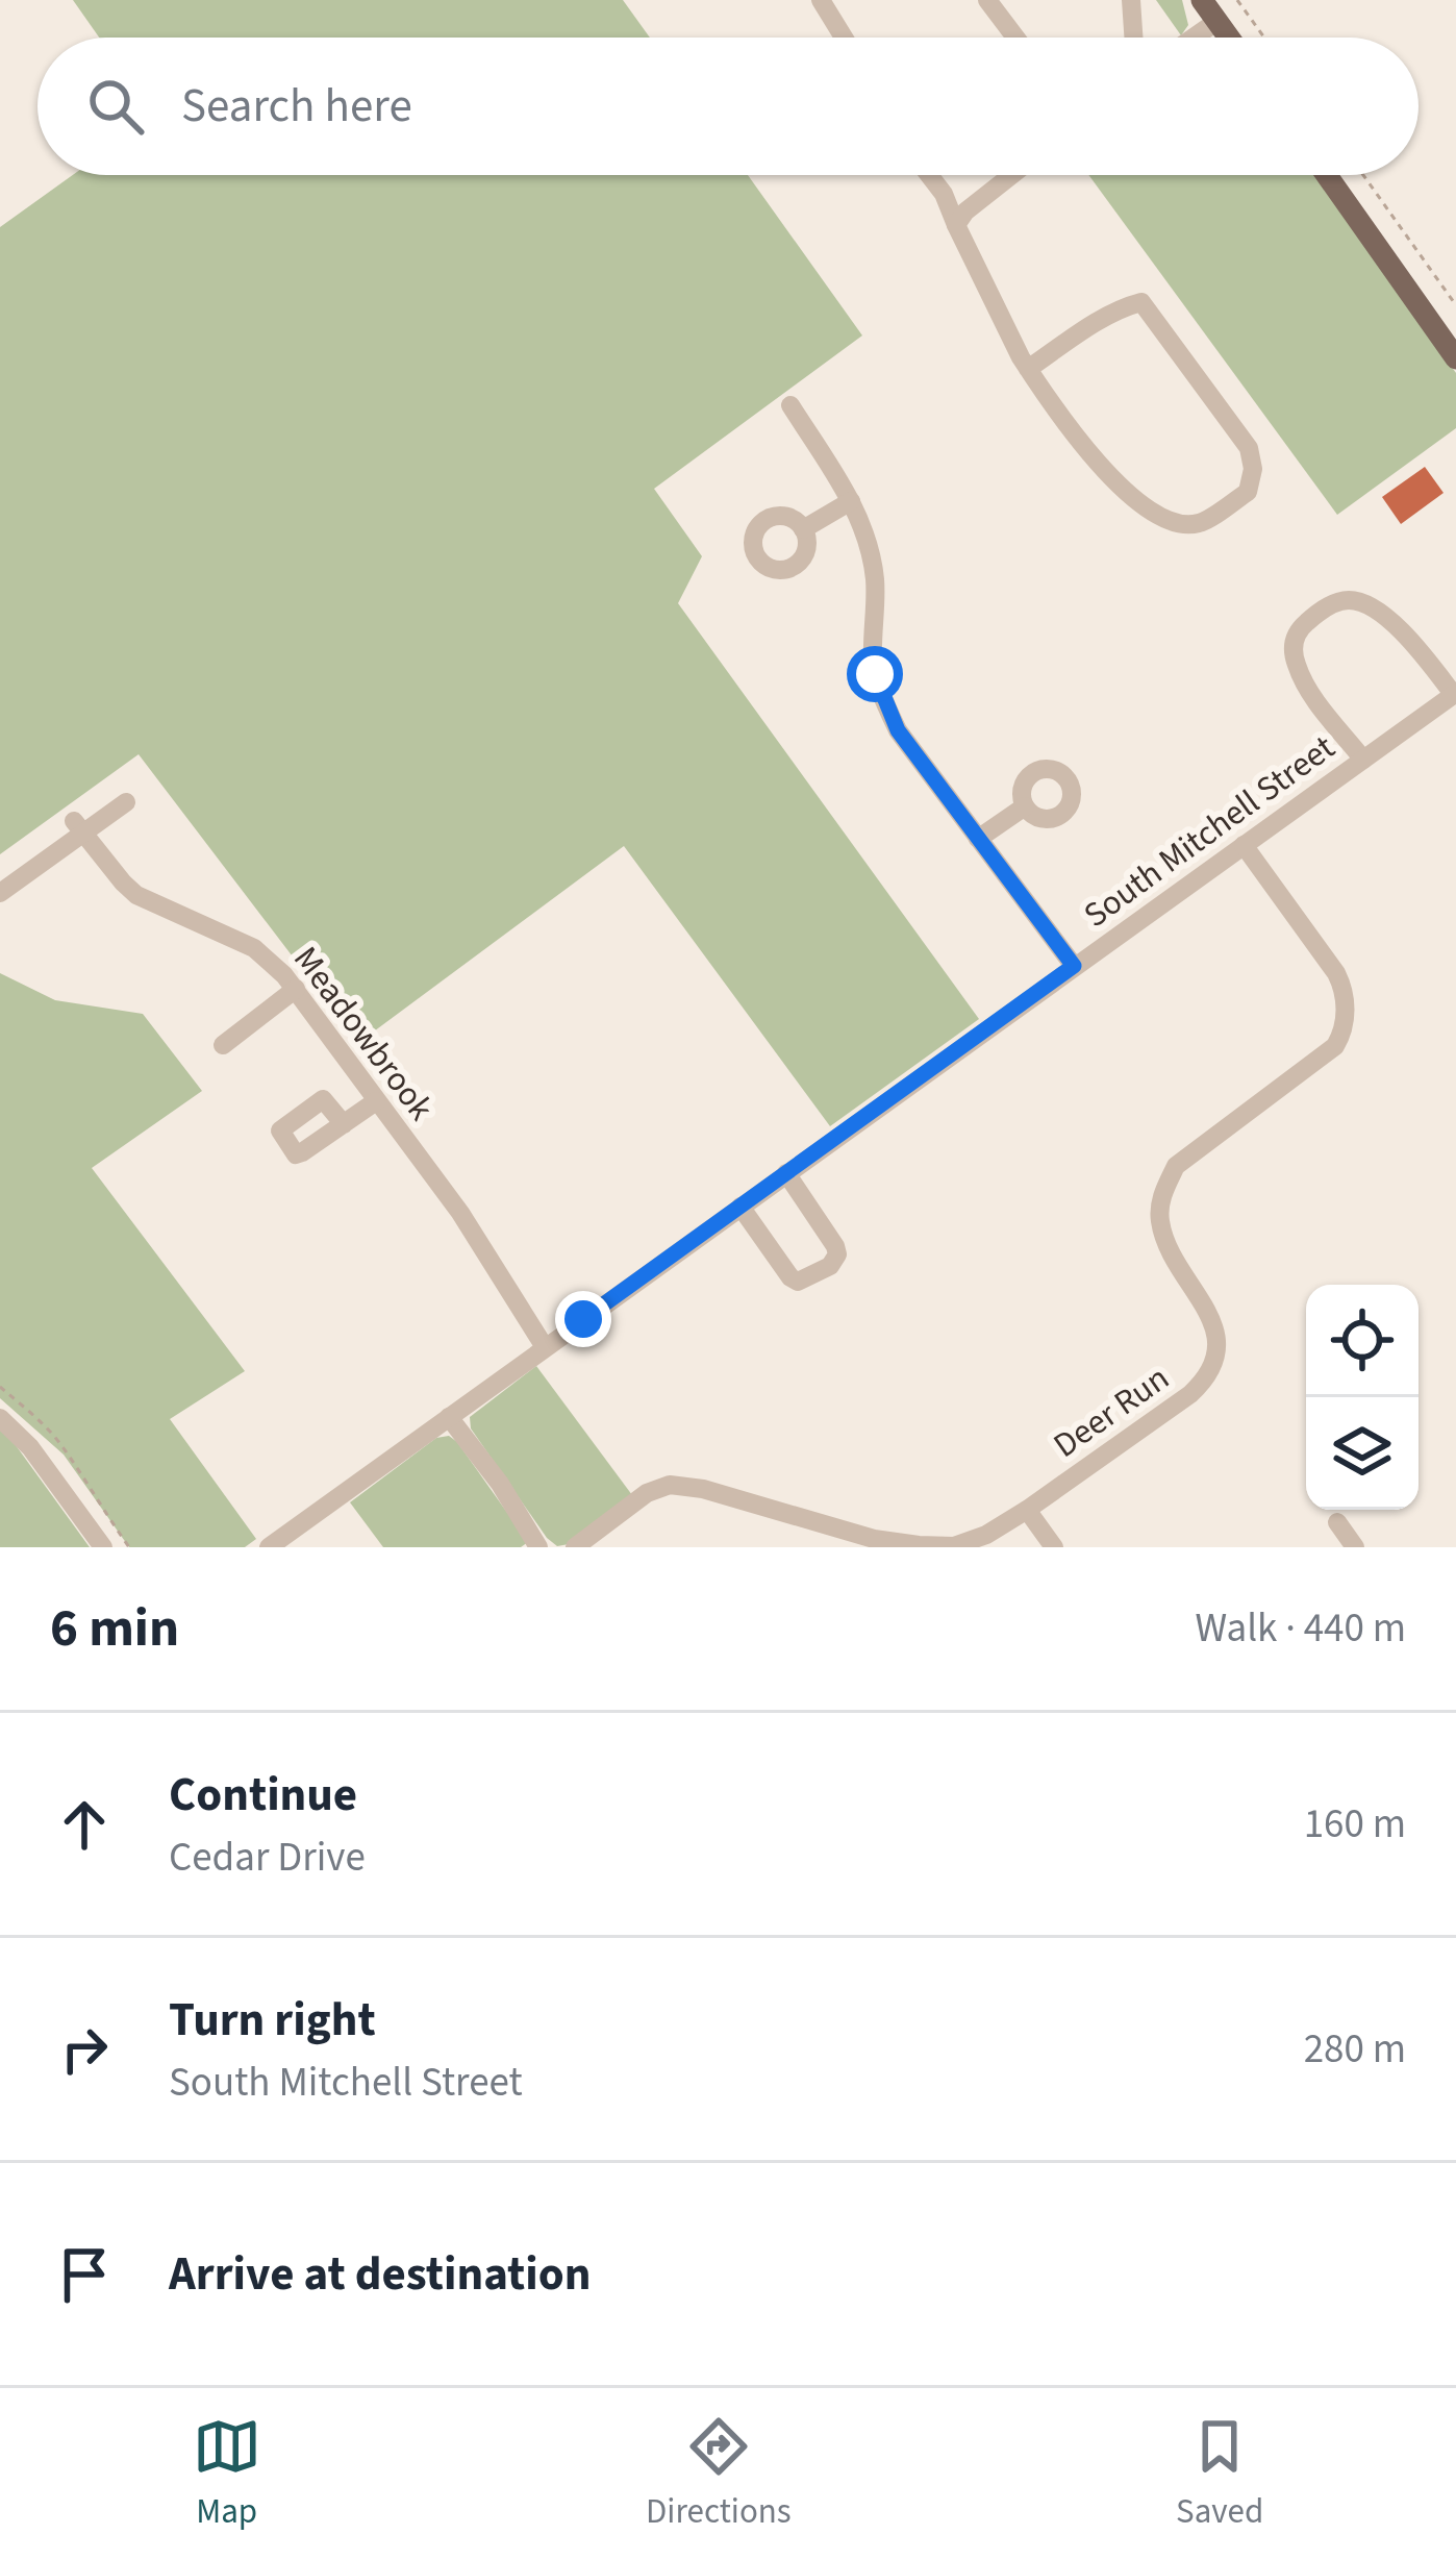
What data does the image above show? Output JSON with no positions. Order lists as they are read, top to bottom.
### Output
{
  "streets": {
    "street": ["South Mitchell Street", "Meadowbrook", "Deer Run"]
  },
  "crossings": [
    ["South Mitchell Street", "Meadowbrook"],
    ["South Mitchell Street", "Deer Run"]
  ],
  "page": {
    "search": "Search here",
    "heading": ["6 min", "Walk · 440 m"],
    "list": [
      ["Continue", "Cedar Drive", "160 m"],
      ["Turn right", "South Mitchell Street", "280 m"],
      "Arrive at destination"
    ],
    "nav": ["Map", "Directions", "Saved"]
  }
}
